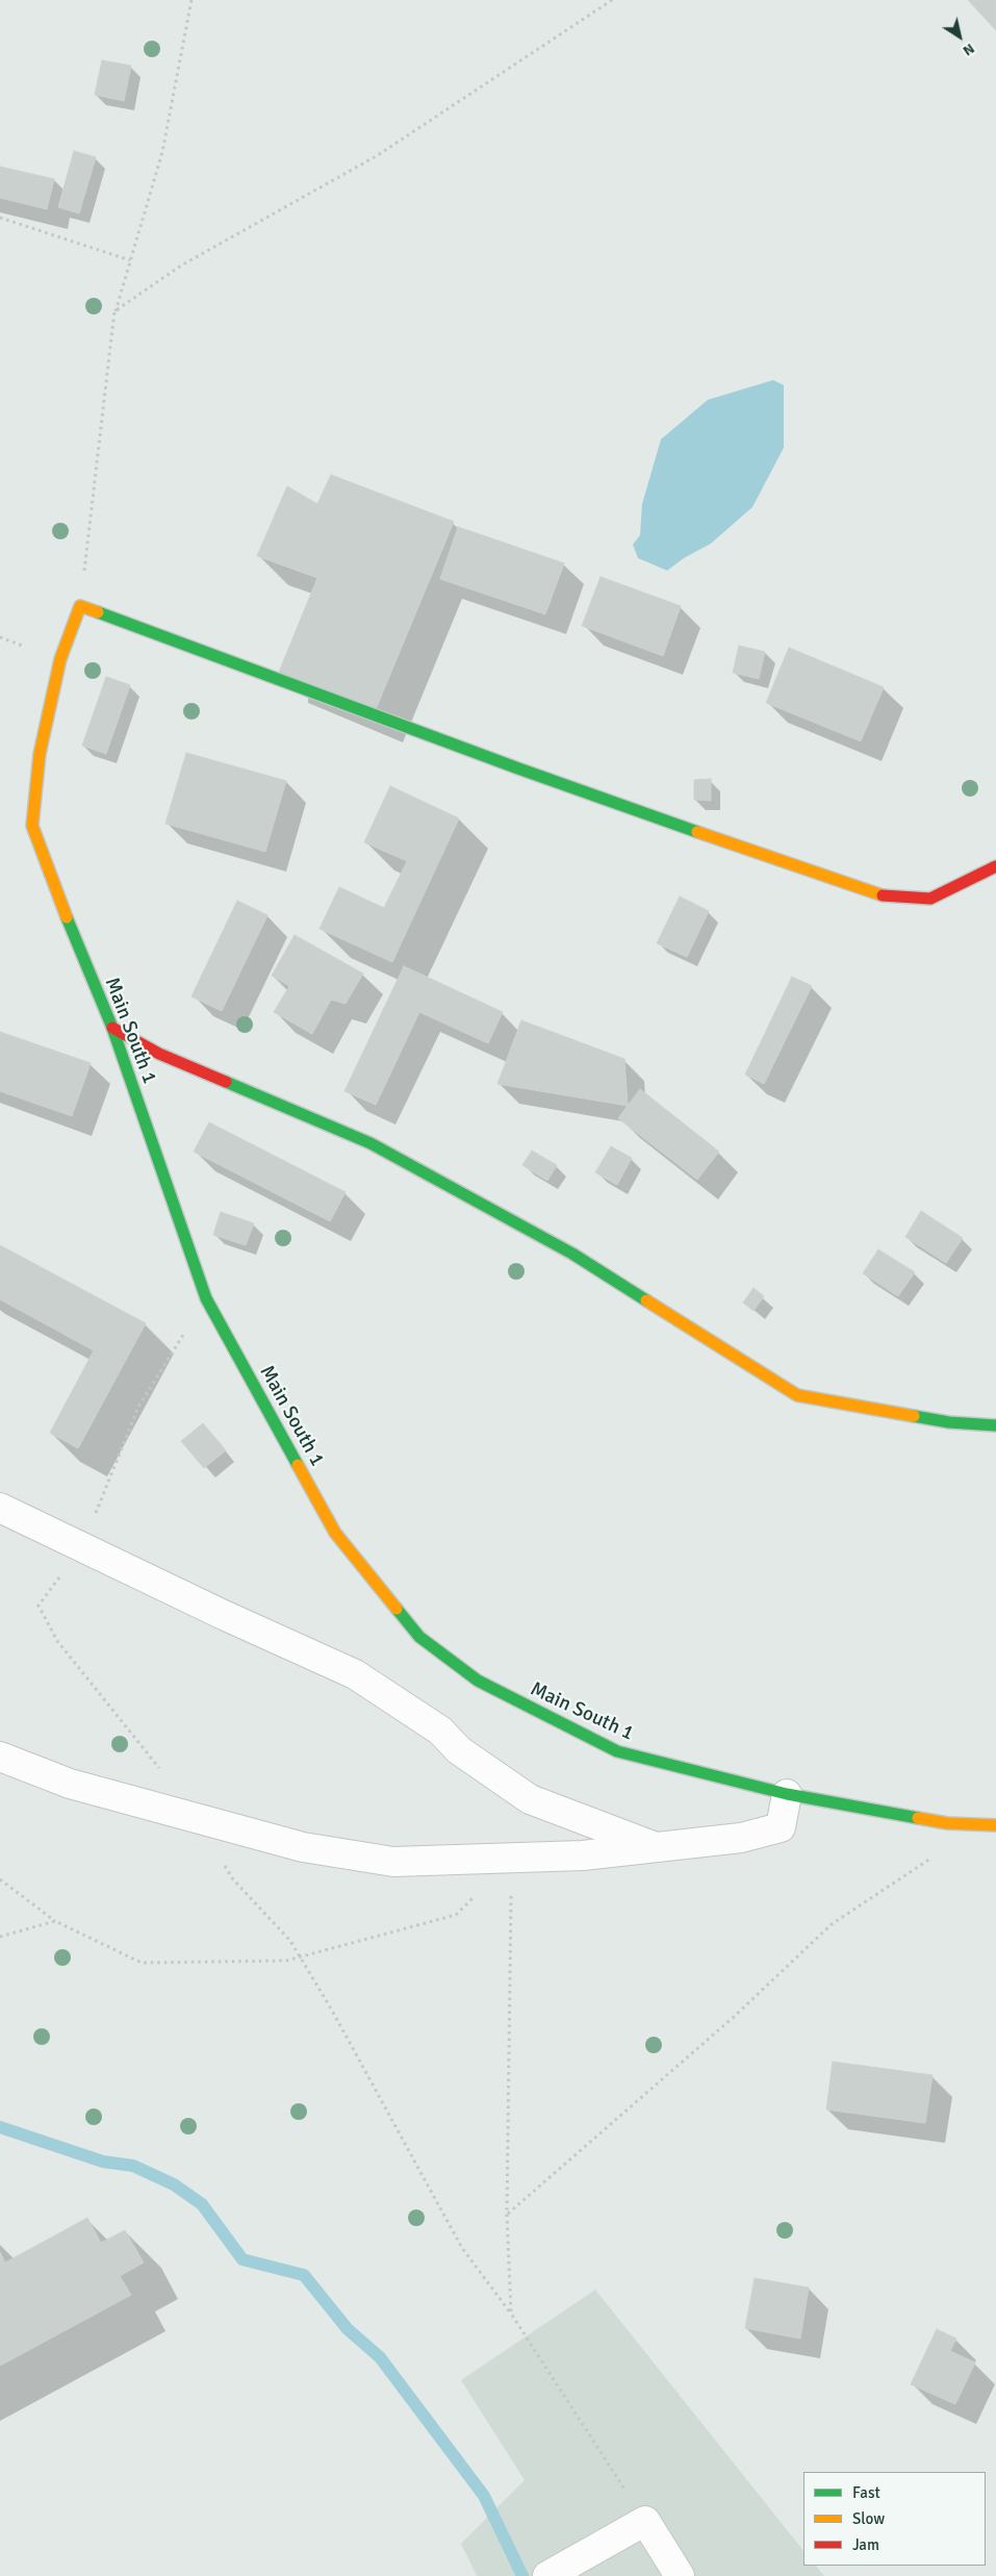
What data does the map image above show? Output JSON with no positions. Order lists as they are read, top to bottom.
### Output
{
  "streets": {
    "street": ["Main South 1"]
  },
  "legend": ["Fast", "Slow", "Jam"],
  "north": "bottom right"
}
